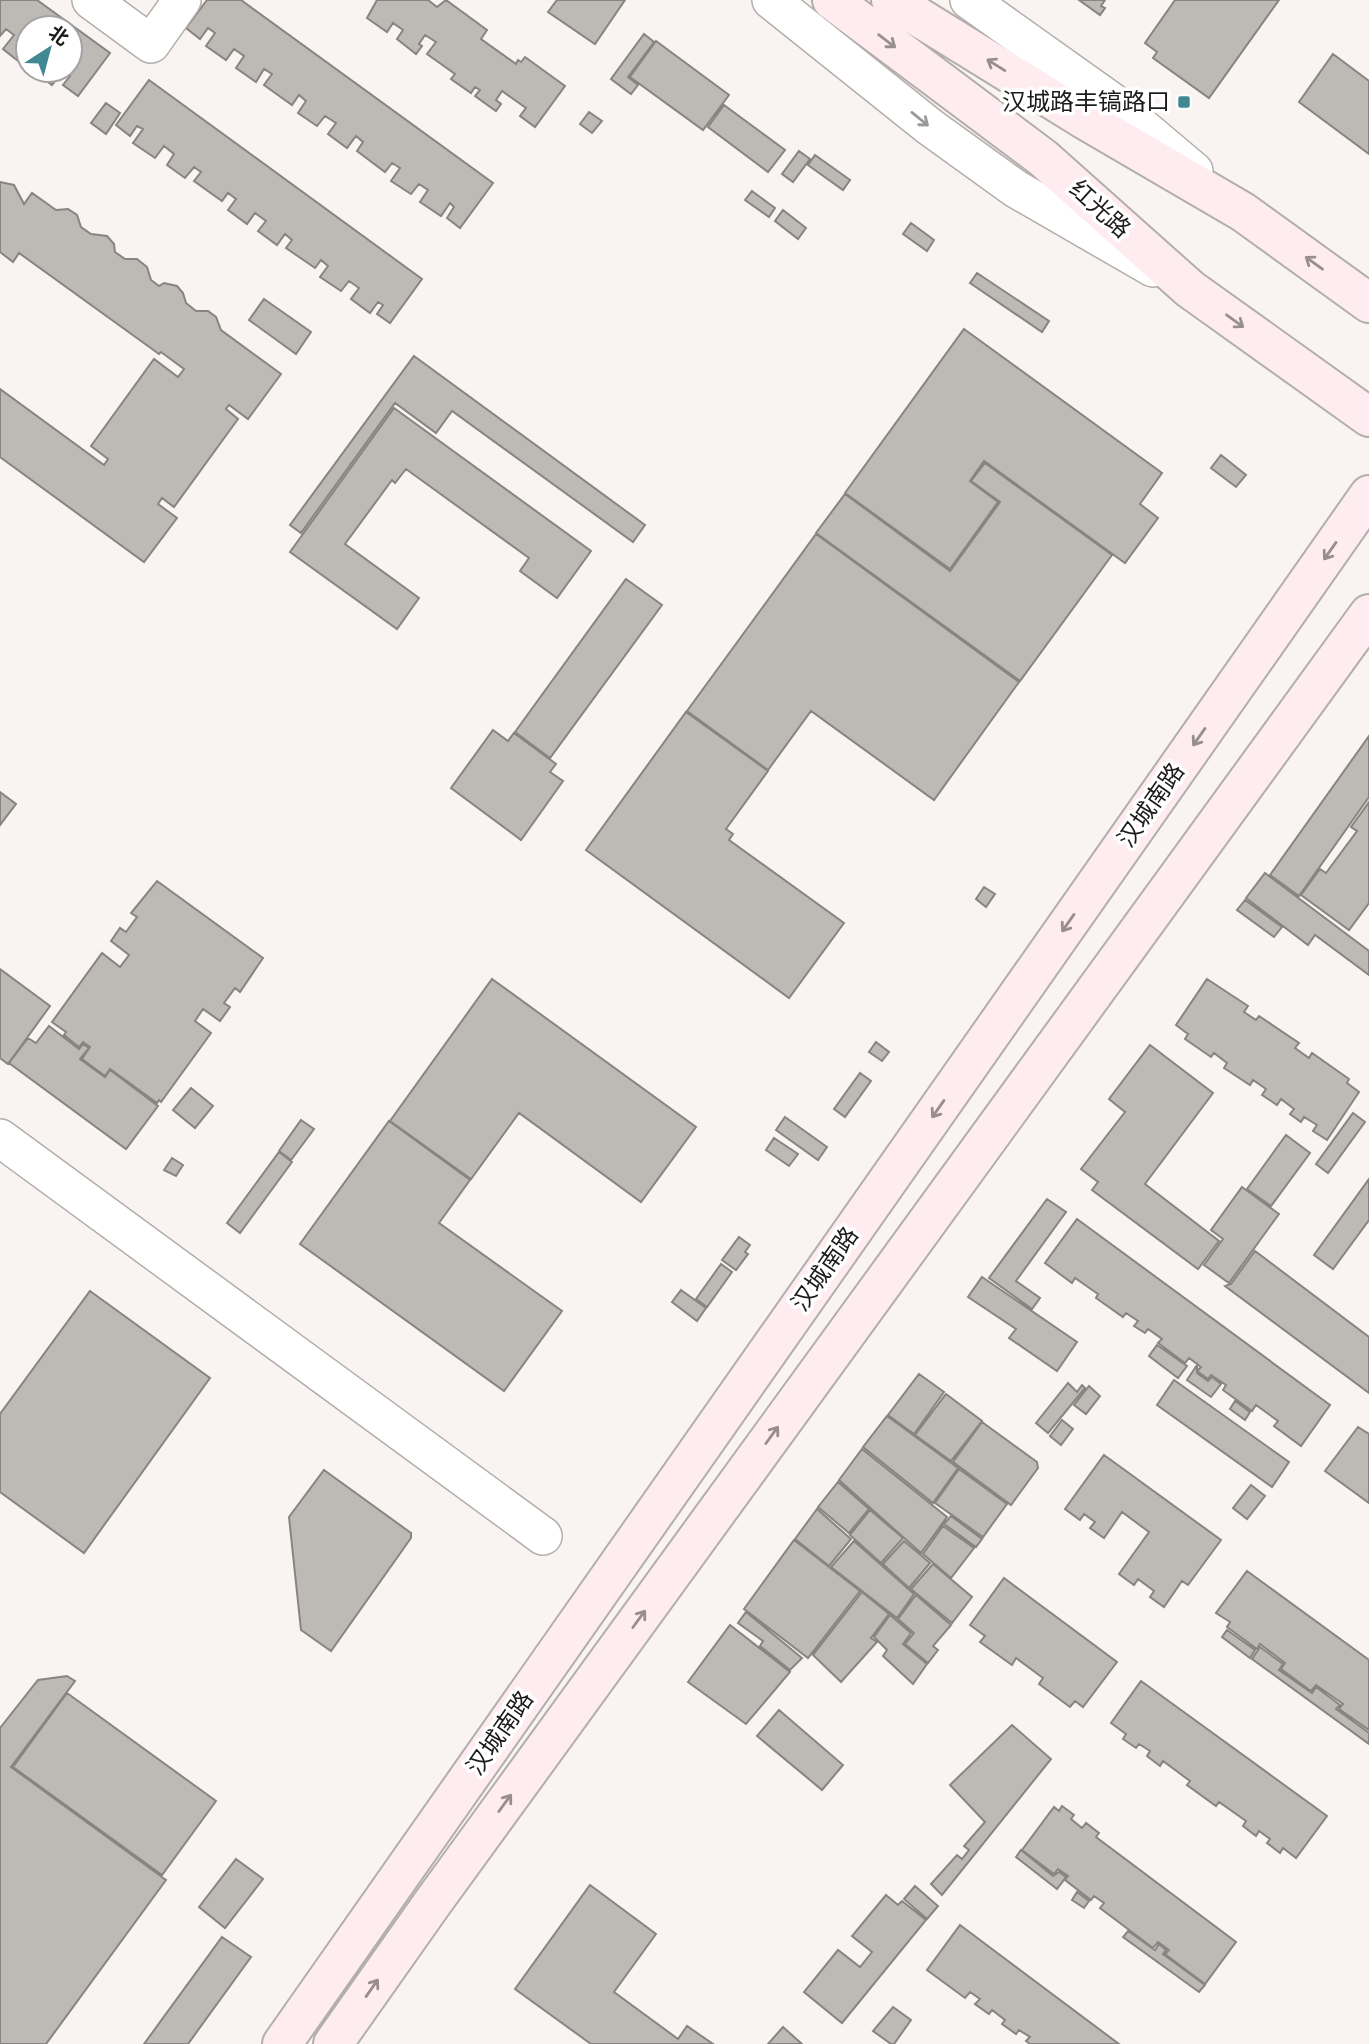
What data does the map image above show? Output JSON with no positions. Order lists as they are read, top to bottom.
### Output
{
  "streets": {
    "main road": ["红光路", "汉城南路"]
  },
  "places": {
    "transit": ["汉城路丰镐路口"]
  },
  "north": "top right"
}
